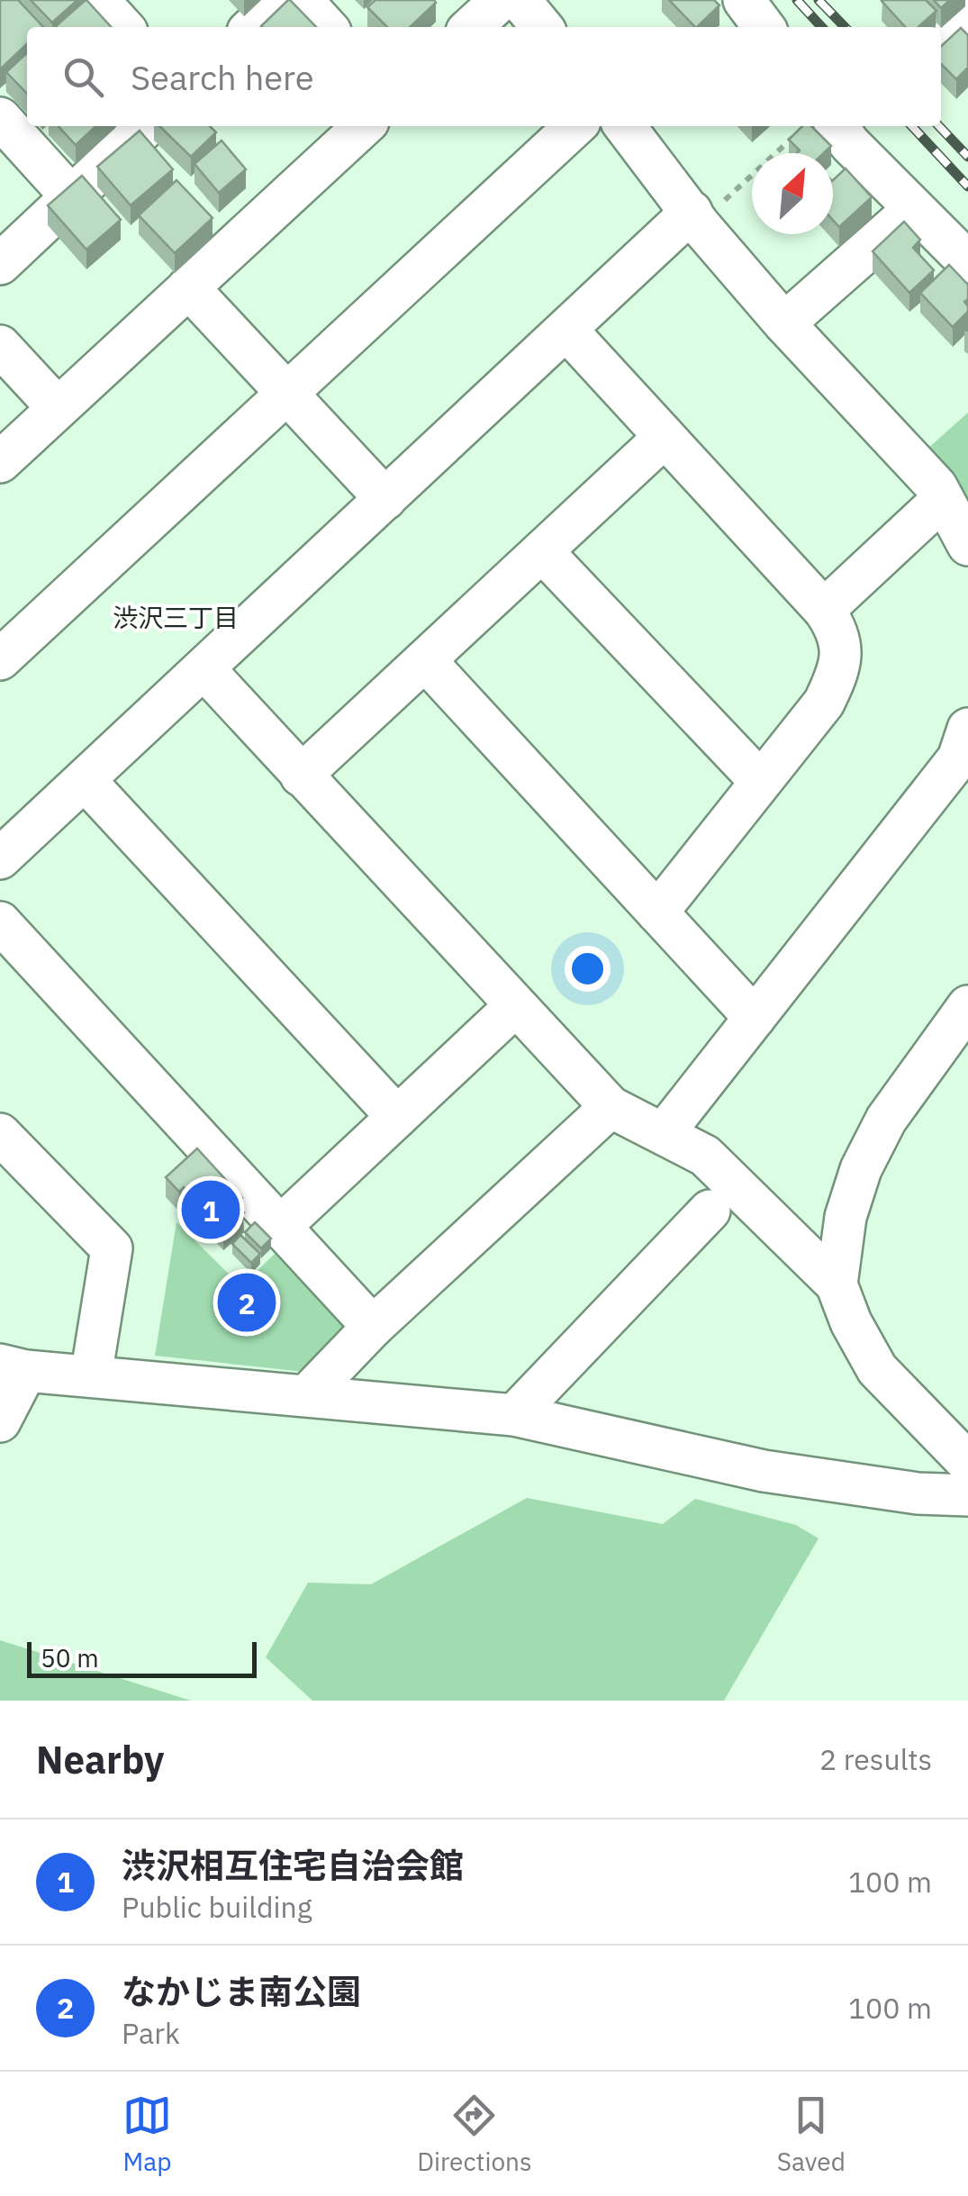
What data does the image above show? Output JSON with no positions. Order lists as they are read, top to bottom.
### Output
{
  "districts": ["渋沢三丁目"],
  "scale_bar": "50 m",
  "north": "top right",
  "page": {
    "search": "Search here",
    "pins": ["1", "2"],
    "scale": "50 m",
    "heading": ["Nearby", "2 results"],
    "list": [
      {
        "mark": "1",
        "name": "渋沢相互住宅自治会館",
        "note": "Public building",
        "value": "100 m"
      },
      {
        "mark": "2",
        "name": "なかじま南公園",
        "note": "Park",
        "value": "100 m"
      }
    ],
    "nav": ["Map", "Directions", "Saved"]
  }
}
